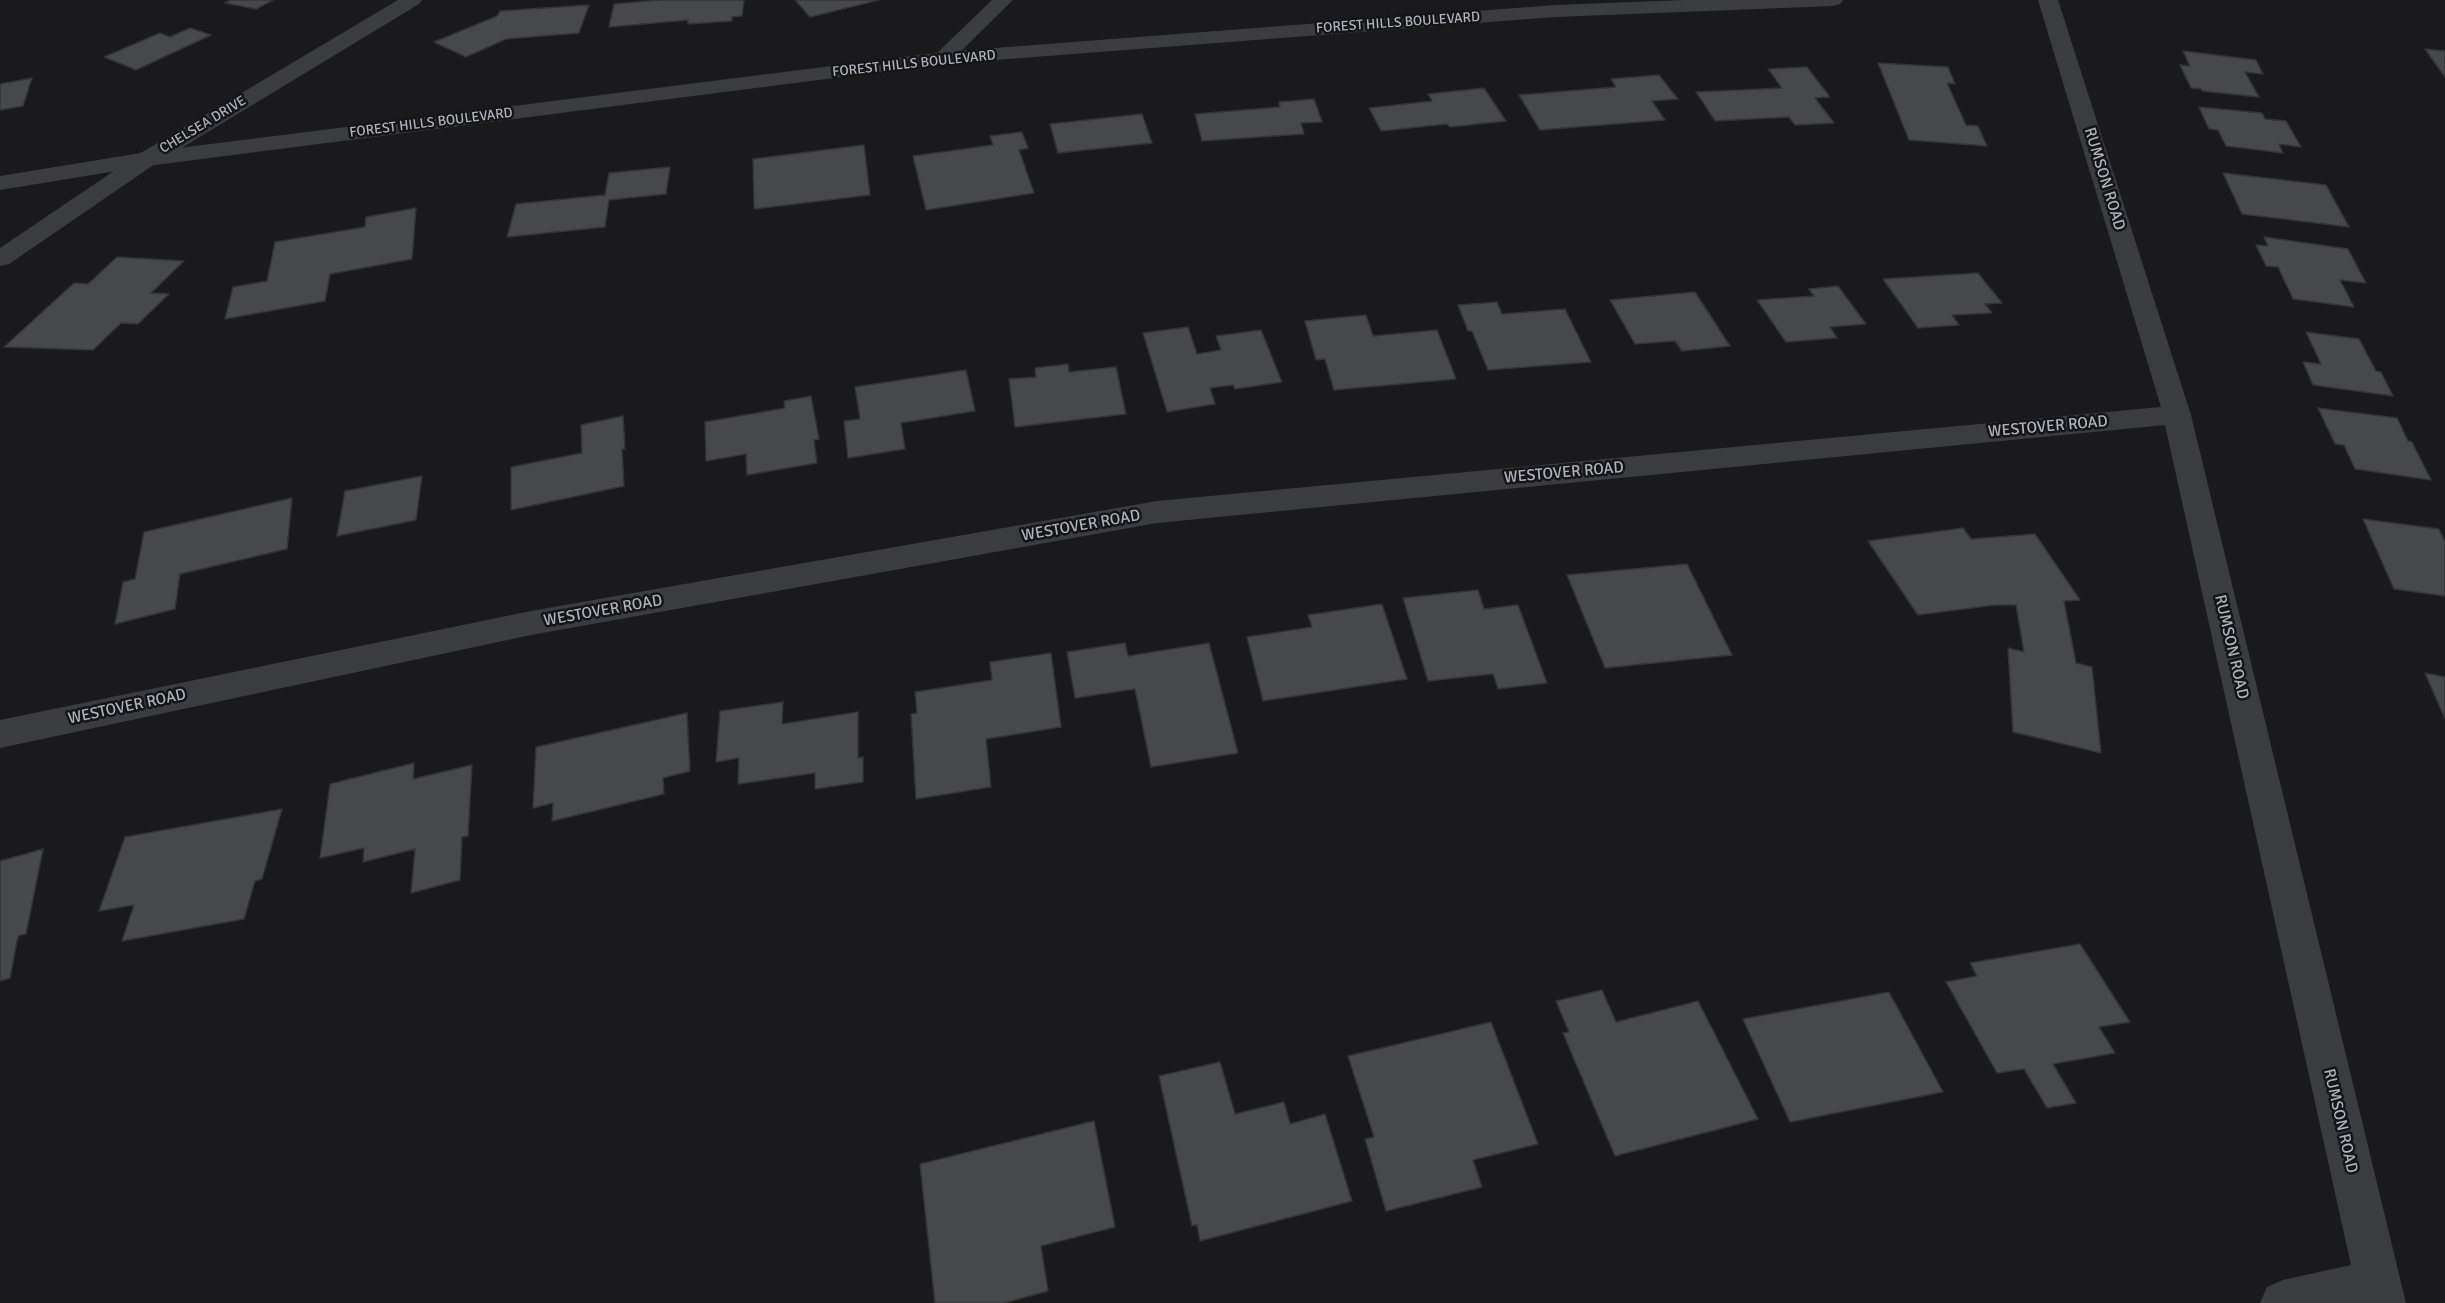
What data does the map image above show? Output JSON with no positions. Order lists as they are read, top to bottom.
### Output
{
  "streets": {
    "street": [
      "FOREST HILLS BOULEVARD",
      "CHELSEA DRIVE",
      "RUMSON ROAD",
      "WESTOVER ROAD"
    ]
  },
  "crossings": [
    ["FOREST HILLS BOULEVARD", "CHELSEA DRIVE"],
    ["RUMSON ROAD", "WESTOVER ROAD"]
  ]
}
